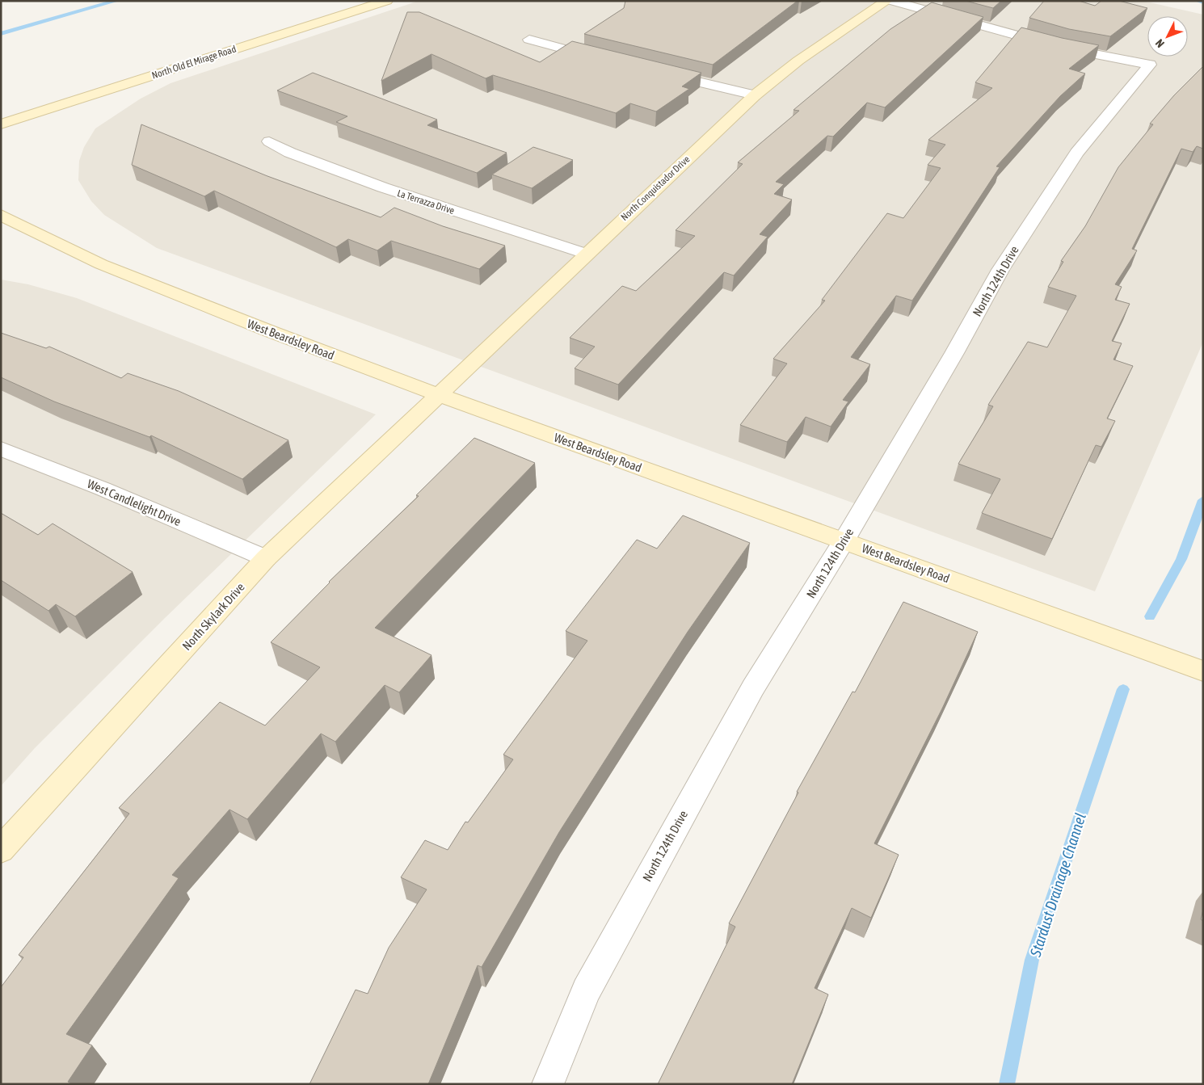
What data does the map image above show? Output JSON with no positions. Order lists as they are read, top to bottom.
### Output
{
  "streets": {
    "street": [
      "North Old El Mirage Road",
      "North Conquistador Drive",
      "La Terrazza Drive",
      "North 124th Drive",
      "West Beardsley Road",
      "West Candlelight Drive",
      "North Skylark Drive"
    ]
  },
  "crossings": [
    ["North Conquistador Drive", "La Terrazza Drive"],
    ["North Conquistador Drive", "West Beardsley Road"],
    ["North Conquistador Drive", "North Skylark Drive"],
    ["North 124th Drive", "West Beardsley Road"],
    ["West Beardsley Road", "North Skylark Drive"],
    ["West Candlelight Drive", "North Skylark Drive"]
  ],
  "water": ["Stardust Drainage Channel"],
  "north": "bottom left"
}
